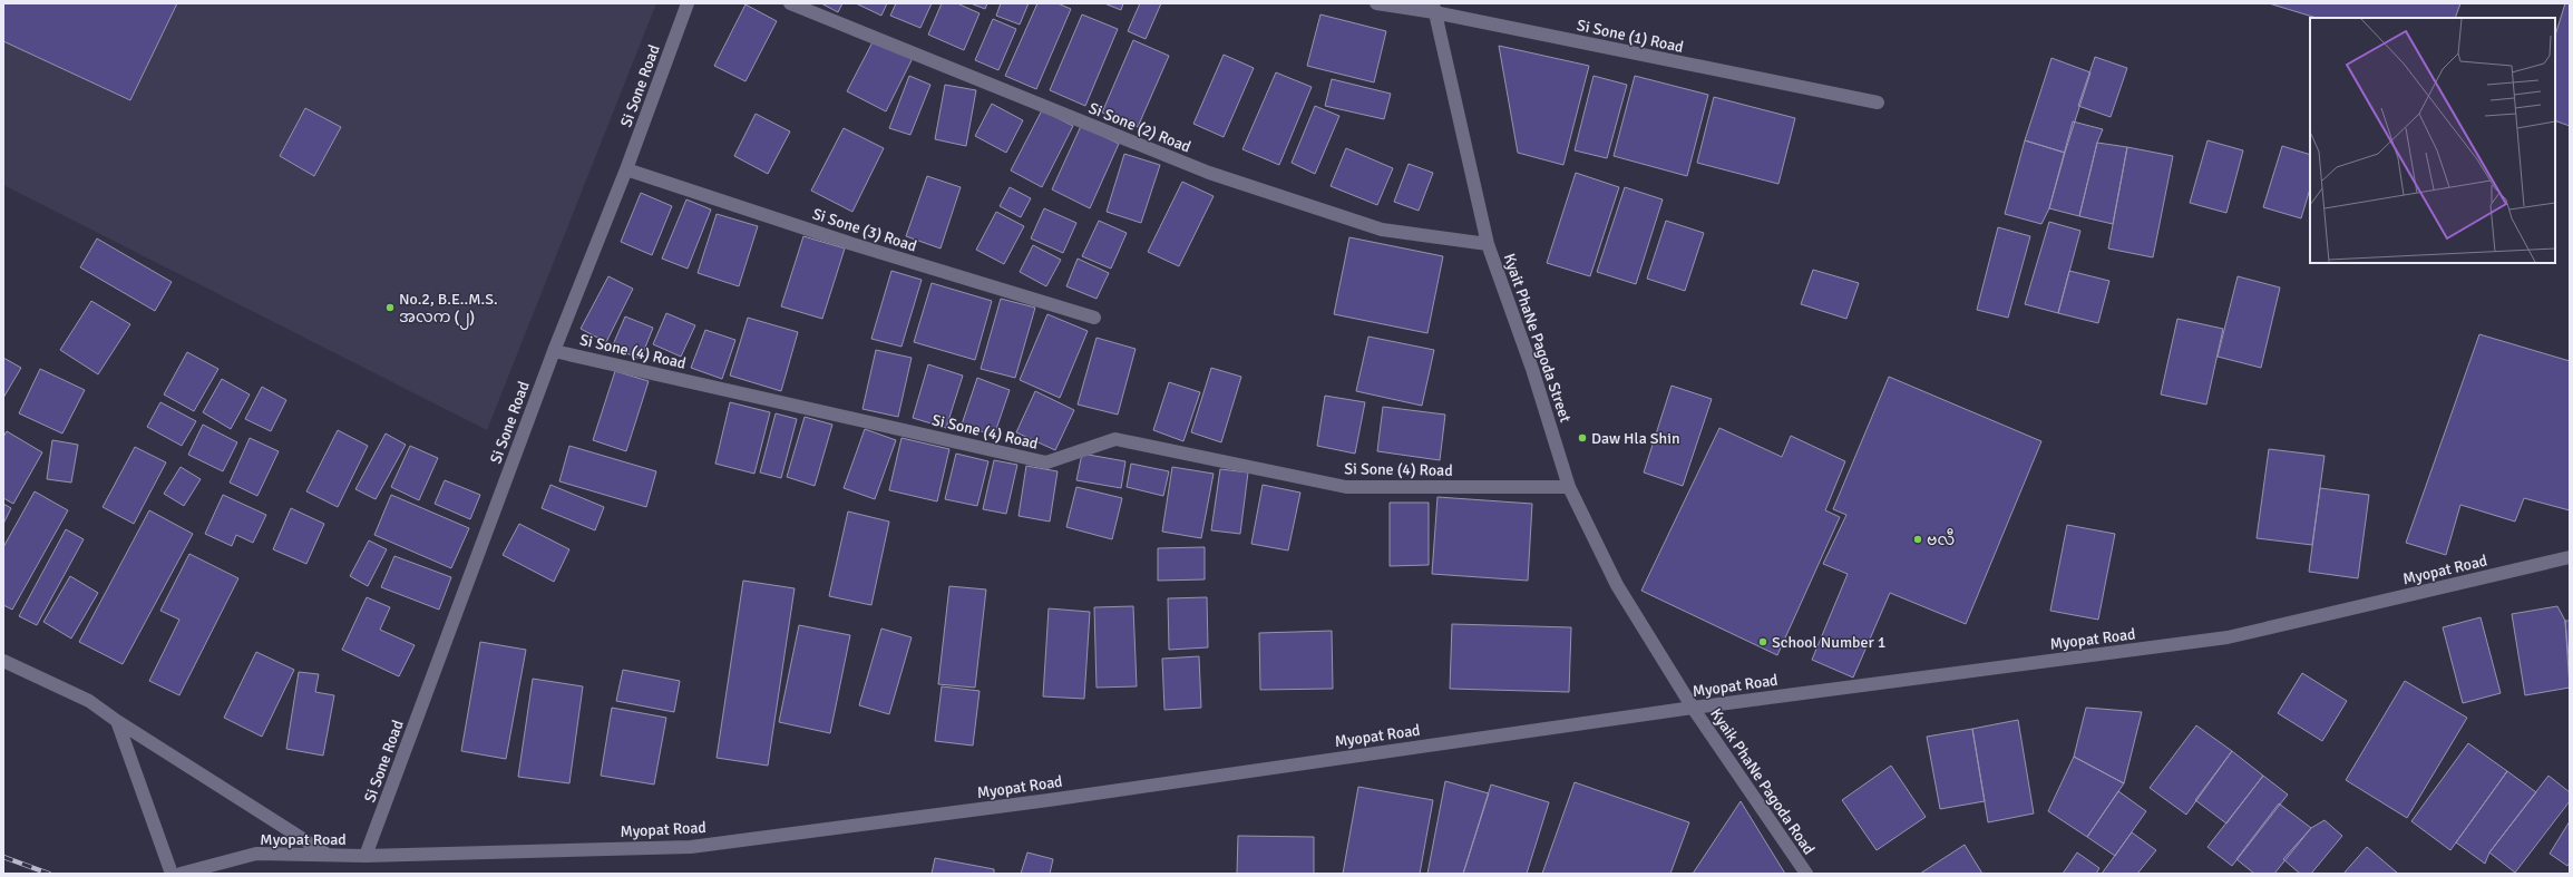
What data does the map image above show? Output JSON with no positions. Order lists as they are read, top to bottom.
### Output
{
  "streets": {
    "street": [
      "Si Sone (1) Road",
      "Si Sone Road",
      "Si Sone (2) Road",
      "Si Sone (3) Road",
      "Kyait PhaNe Pagoda Street",
      "Si Sone (4) Road",
      "Myopat Road",
      "Kyaik PhaNe Pagoda Road"
    ]
  },
  "crossings": [
    ["Si Sone (1) Road", "Kyait PhaNe Pagoda Street"],
    ["Si Sone Road", "Si Sone (3) Road"],
    ["Si Sone Road", "Si Sone (4) Road"],
    ["Si Sone Road", "Myopat Road"],
    ["Si Sone (2) Road", "Kyait PhaNe Pagoda Street"],
    ["Kyait PhaNe Pagoda Street", "Si Sone (4) Road"],
    ["Kyait PhaNe Pagoda Street", "Myopat Road"],
    ["Kyait PhaNe Pagoda Street", "Kyaik PhaNe Pagoda Road"],
    ["Myopat Road", "Kyaik PhaNe Pagoda Road"]
  ],
  "places": [
    "No.2, B.E..M.S. အလက (၂)",
    "Daw Hla Shin",
    "ဗလီ",
    "School Number 1"
  ]
}
